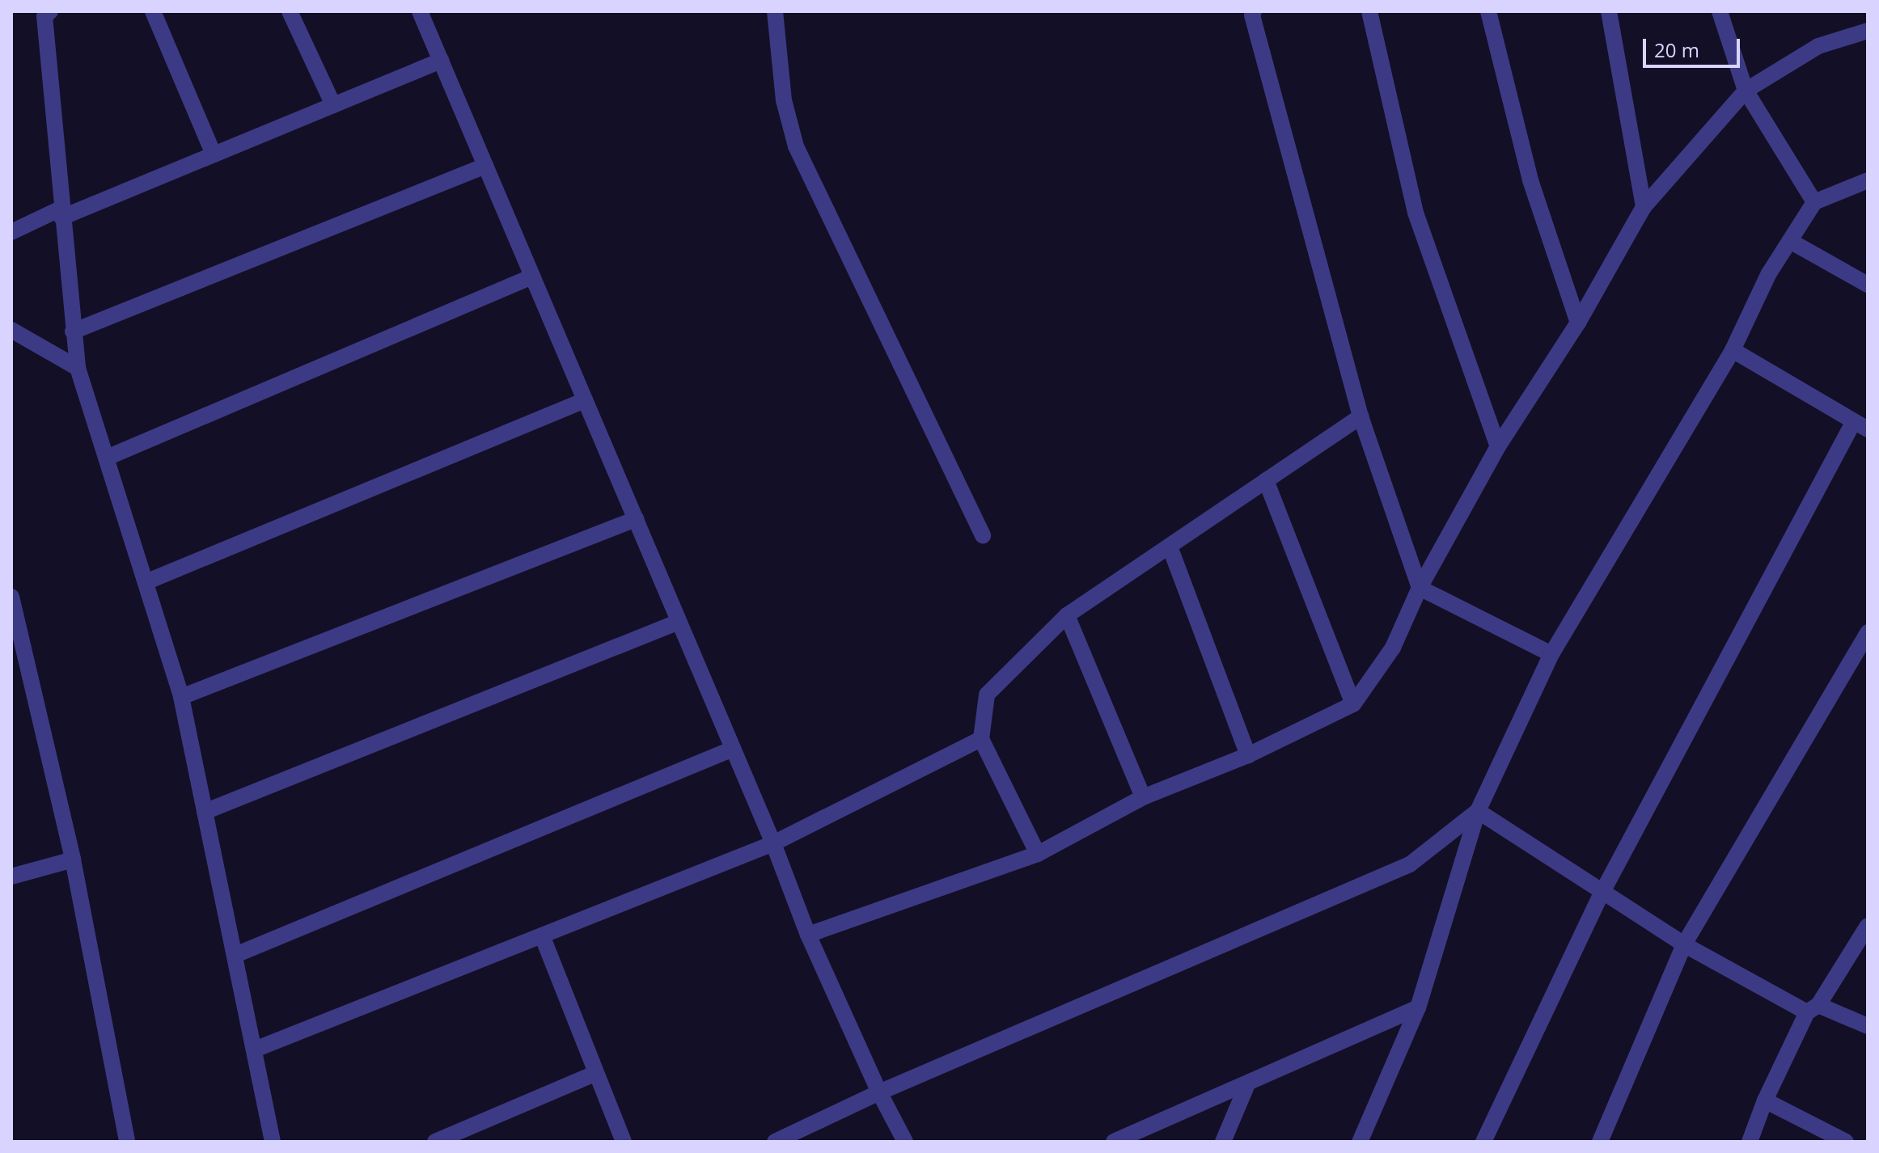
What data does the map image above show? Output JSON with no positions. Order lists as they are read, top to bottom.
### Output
{
  "scale_bar": "20 m"
}
